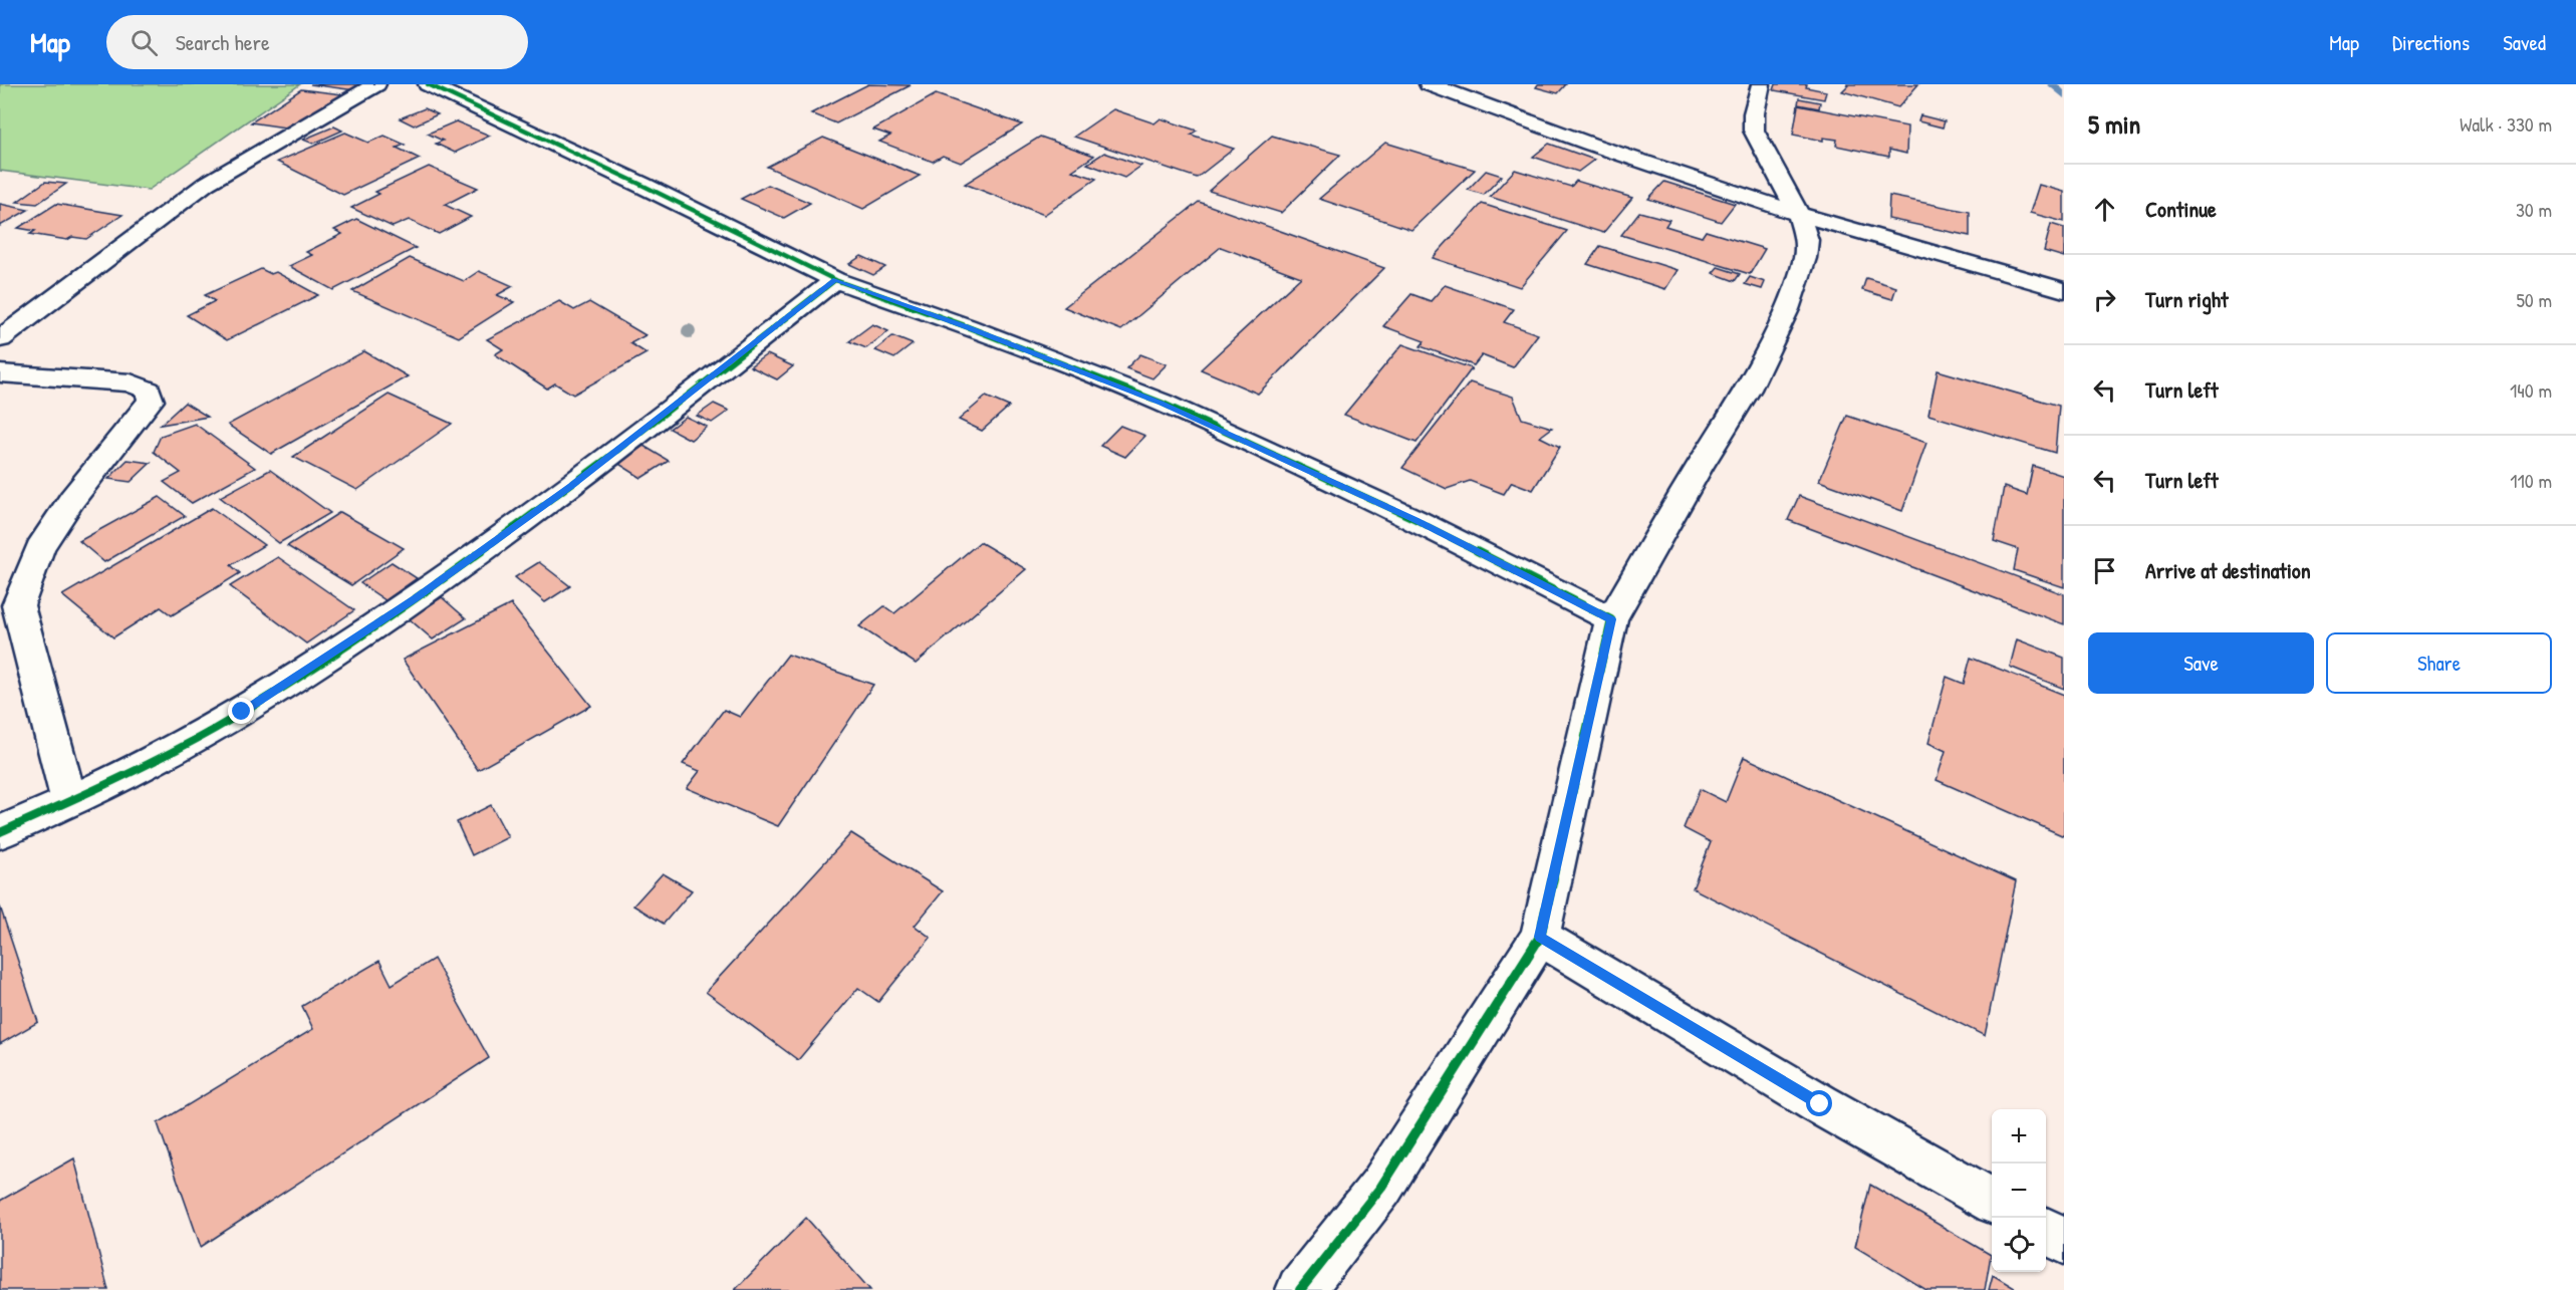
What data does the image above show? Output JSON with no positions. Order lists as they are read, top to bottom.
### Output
{
  "page": {
    "header": "Map",
    "search": "Search here",
    "nav": ["Map", "Directions", "Saved"],
    "heading": ["5 min", "Walk · 330 m"],
    "list": [
      ["Continue", "30 m"],
      ["Turn right", "50 m"],
      ["Turn left", "140 m"],
      ["Turn left", "110 m"],
      "Arrive at destination"
    ],
    "buttons": ["Save", "Share"],
    "map_buttons": ["+", "−"]
  }
}
